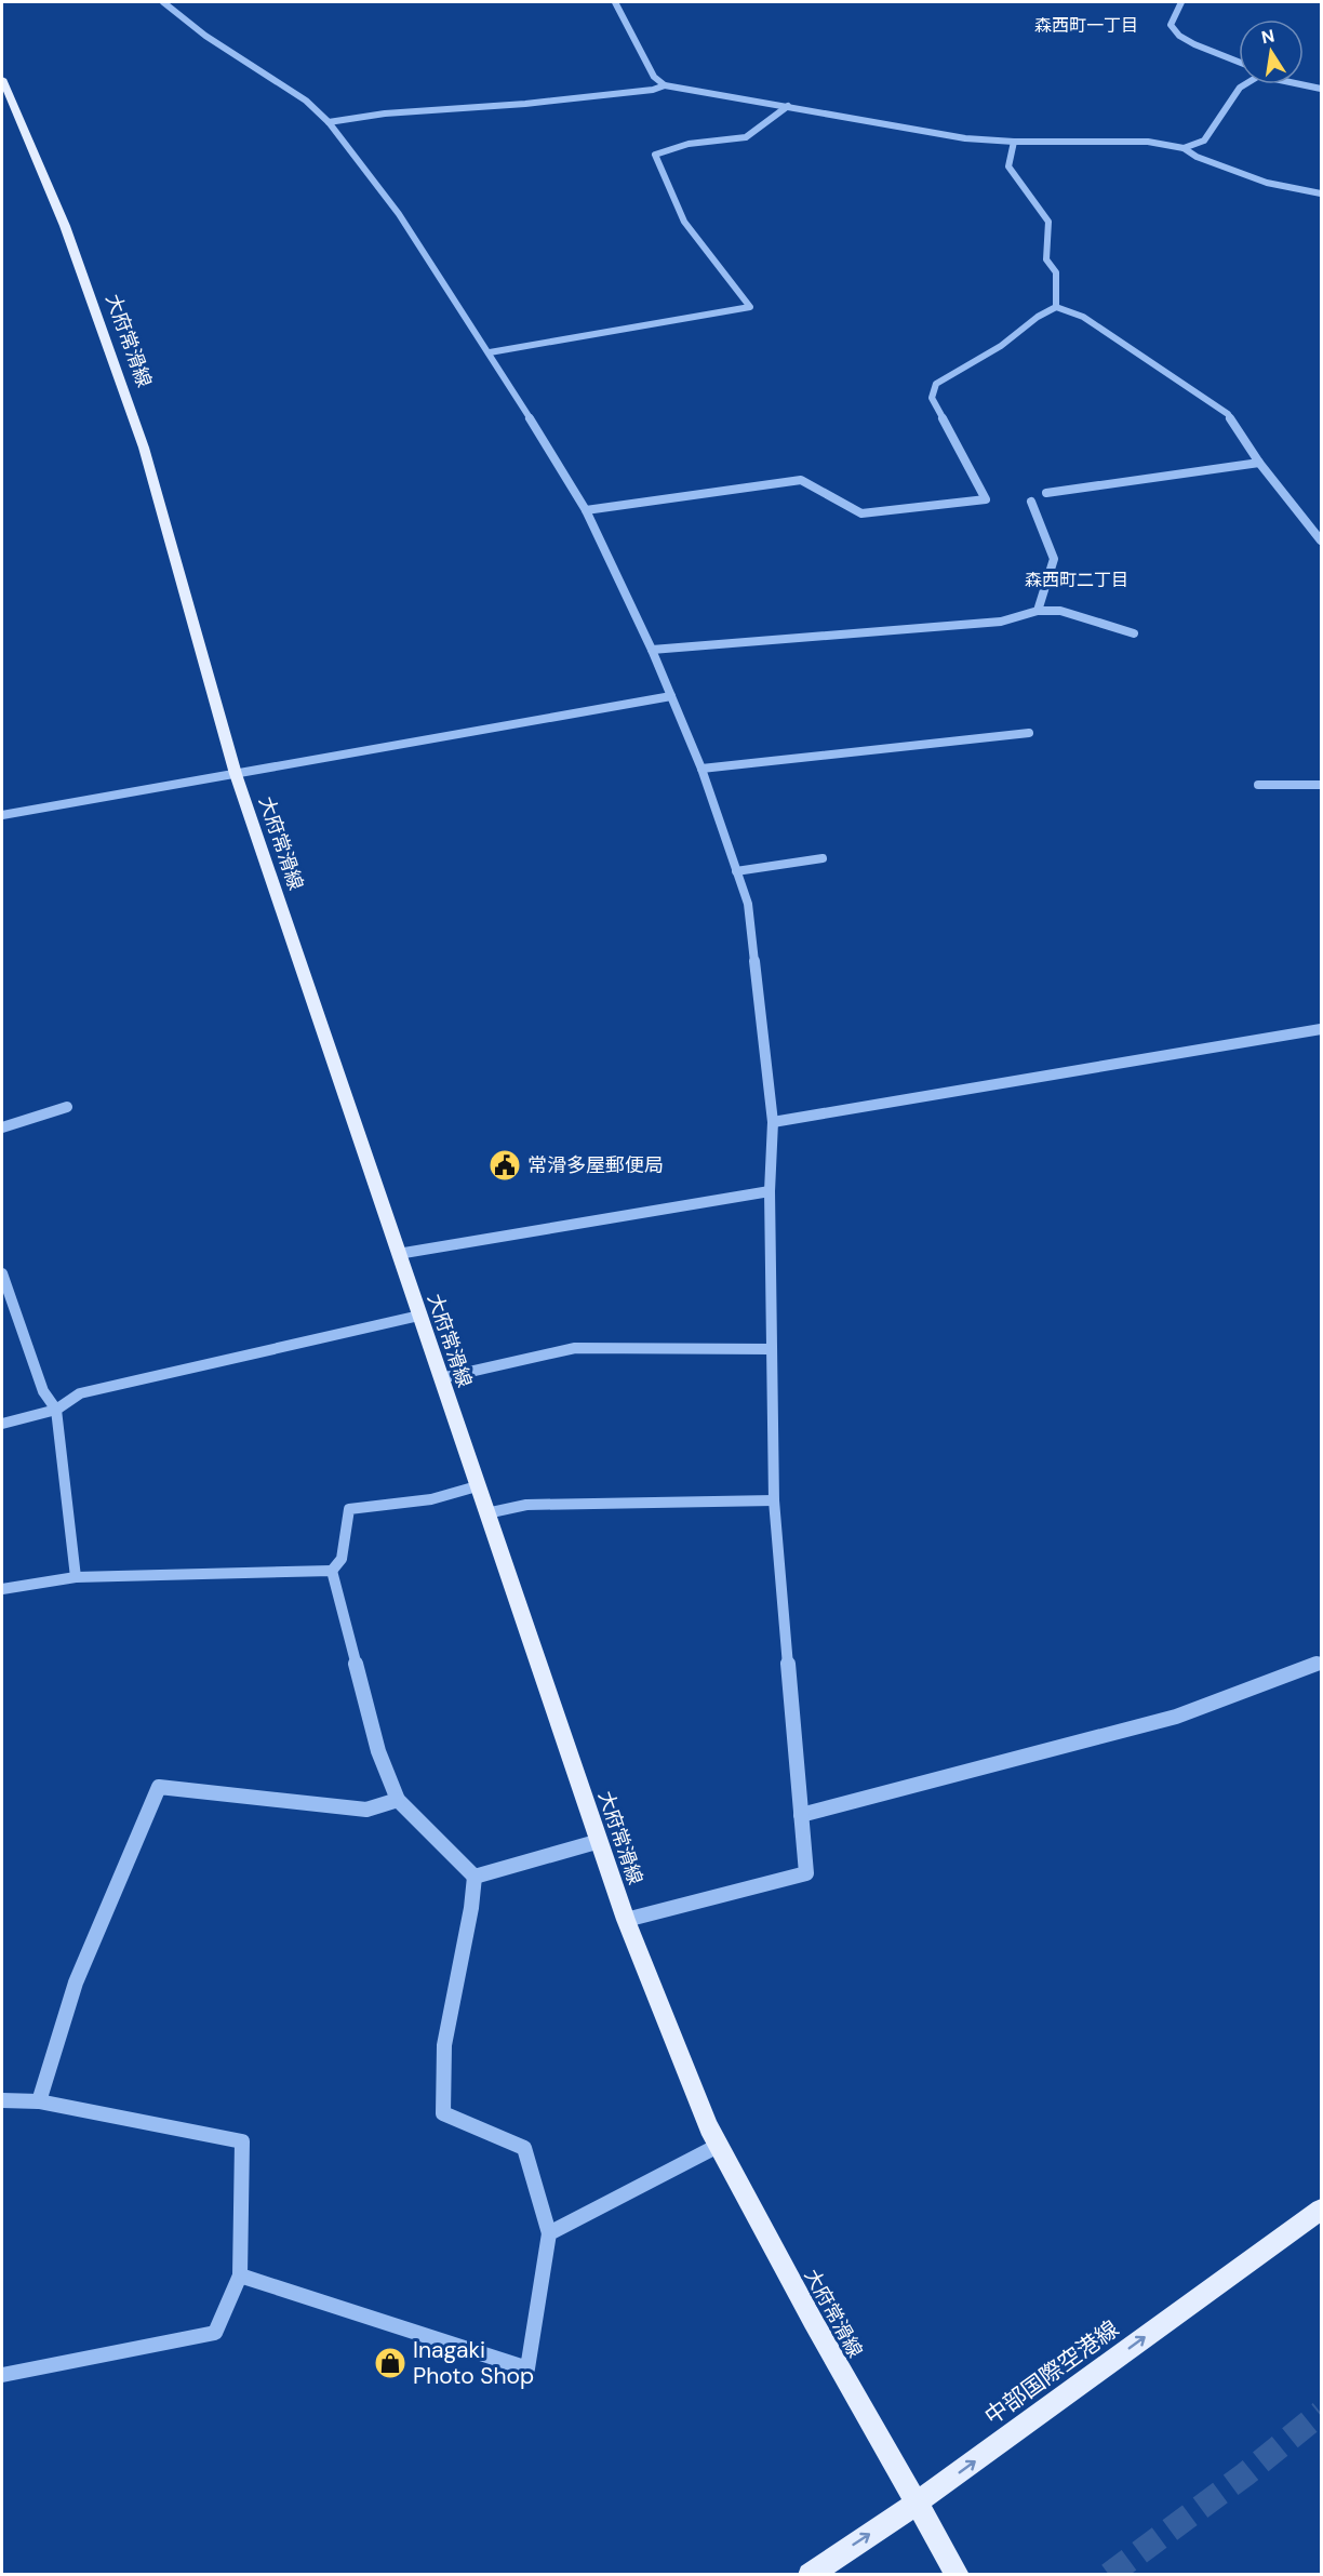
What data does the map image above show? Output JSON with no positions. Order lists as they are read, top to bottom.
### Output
{
  "streets": {
    "main road": ["大府常滑線", "中部国際空港線"]
  },
  "crossings": [
    ["大府常滑線", "中部国際空港線"]
  ],
  "one_way": ["中部国際空港線"],
  "districts": ["森西町一丁目", "森西町二丁目"],
  "places": {
    "public building": ["常滑多屋郵便局"],
    "shop": ["Inagaki Photo Shop"]
  },
  "north": "top"
}
